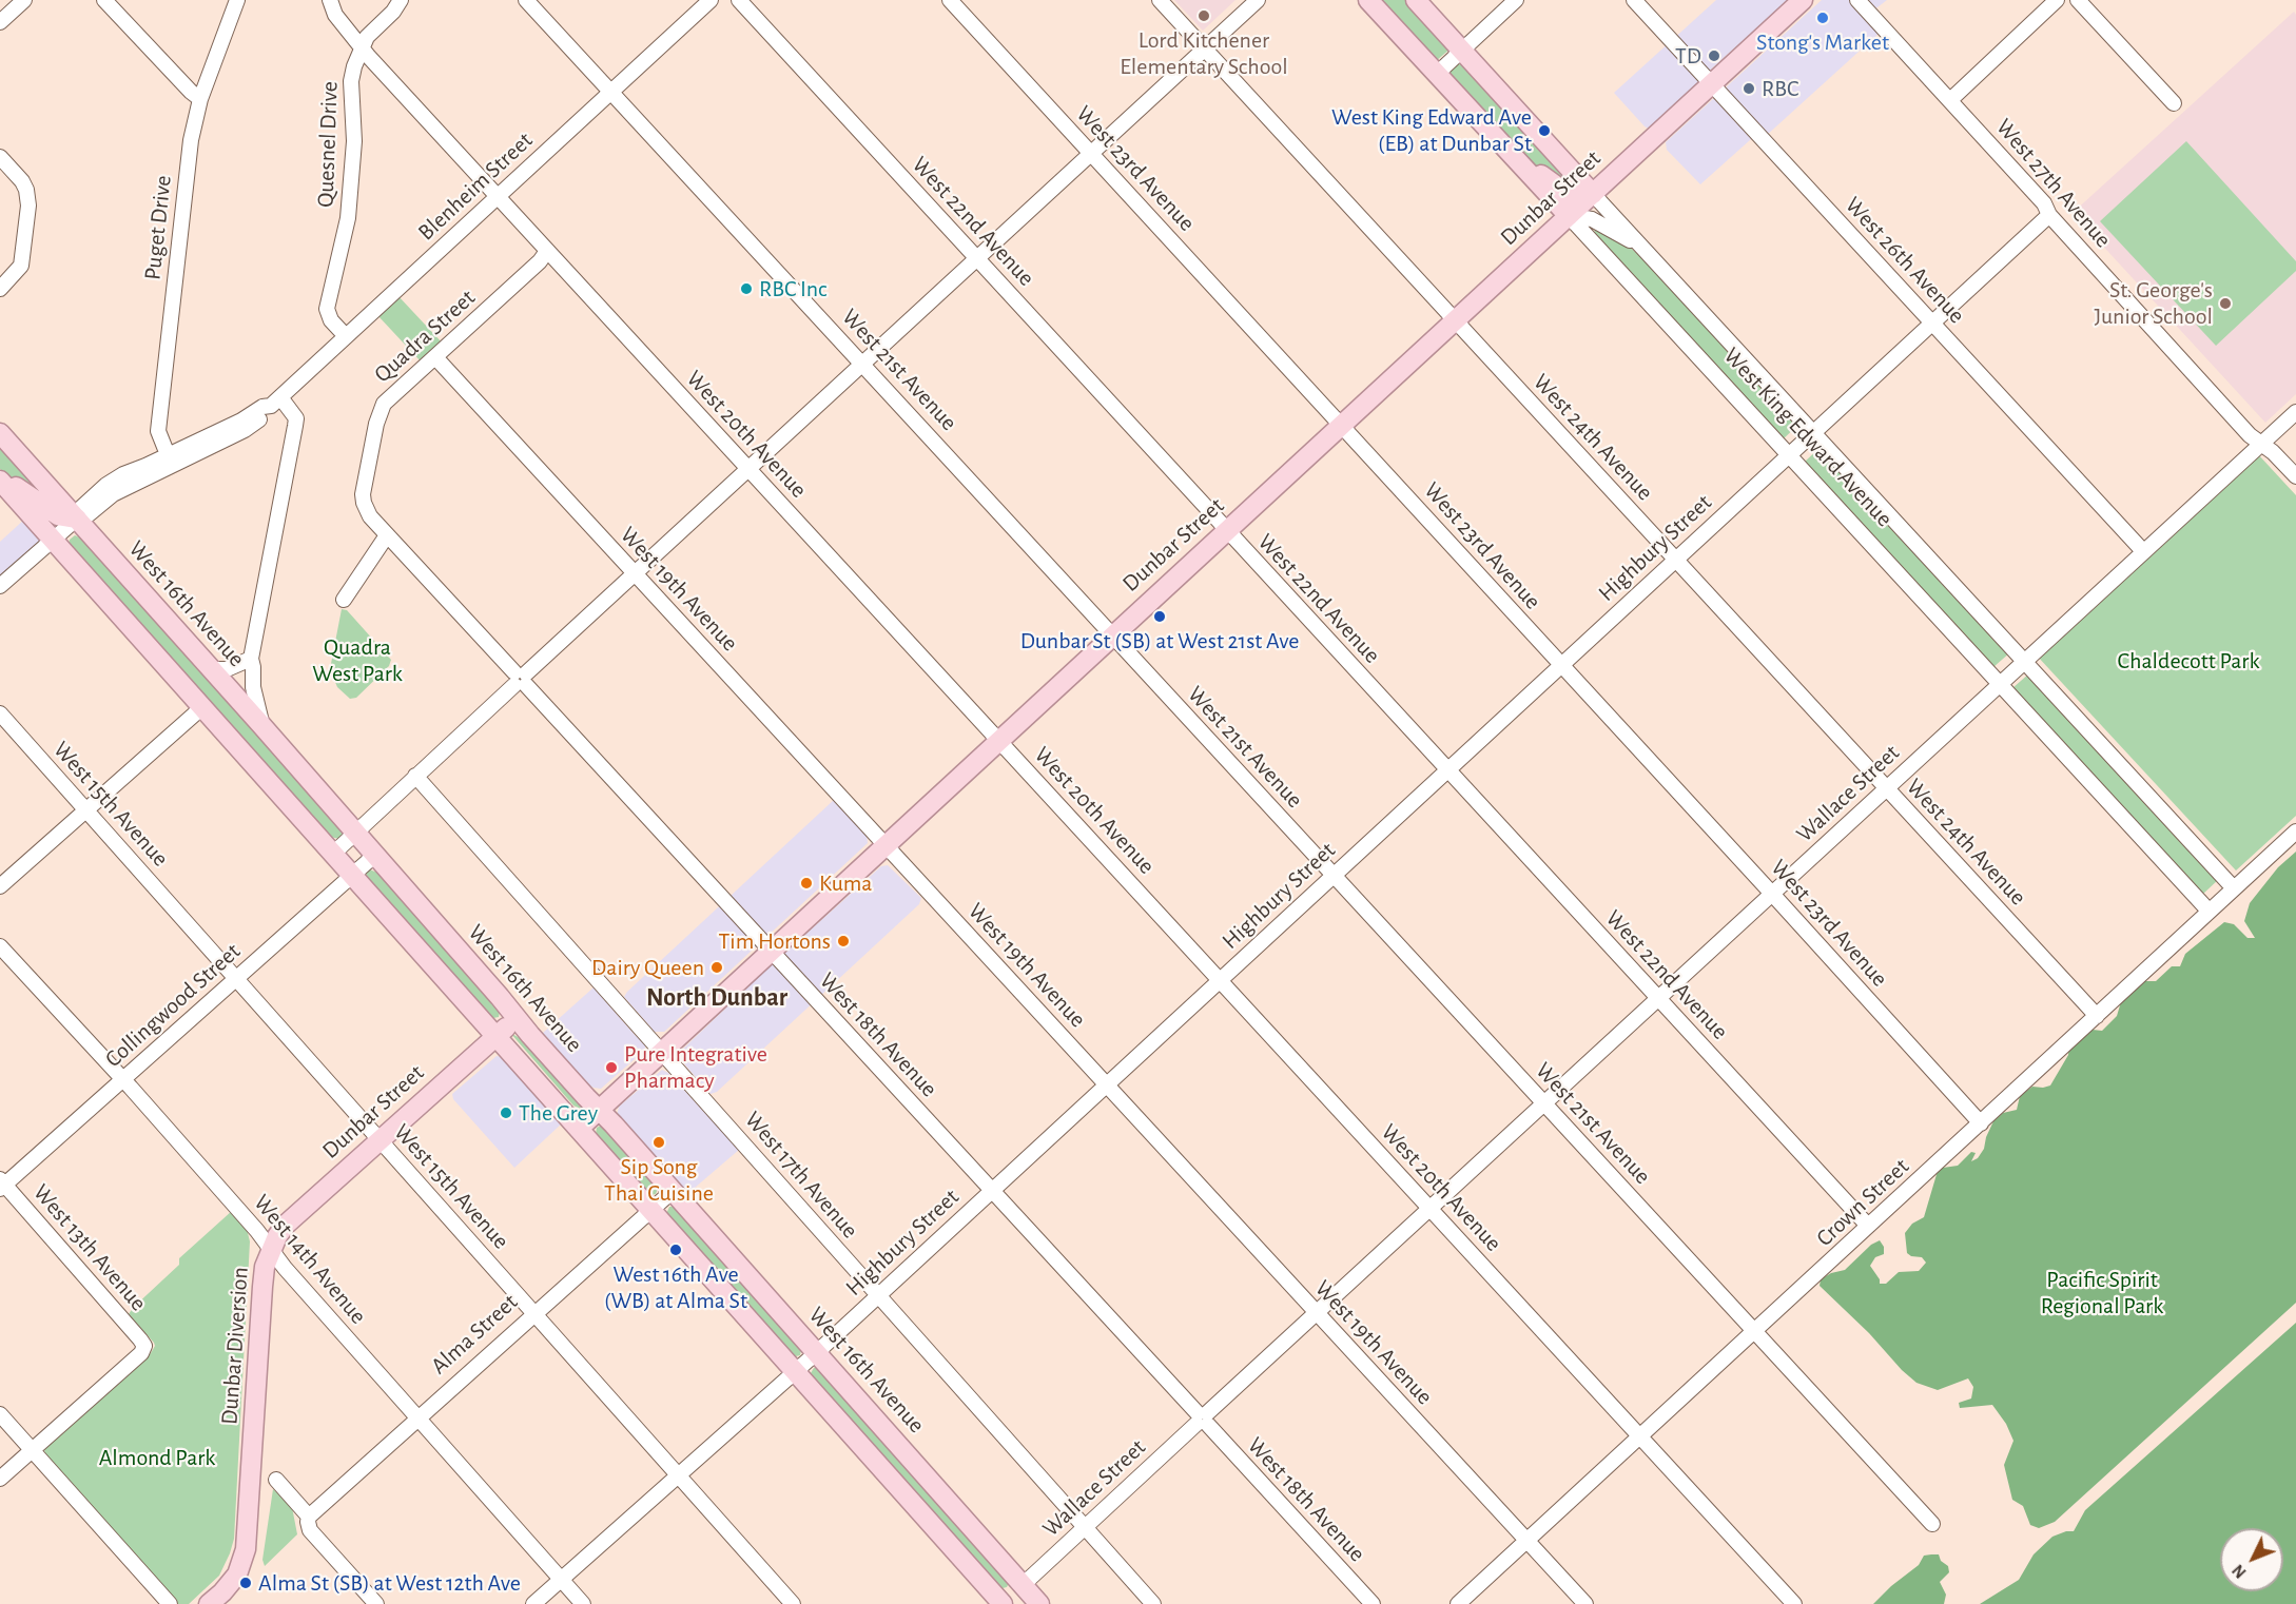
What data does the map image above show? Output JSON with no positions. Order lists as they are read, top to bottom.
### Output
{
  "streets": {
    "main road": [
      "Dunbar Street",
      "West King Edward Avenue",
      "West 16th Avenue",
      "Dunbar Diversion"
    ],
    "street": [
      "Quesnel Drive",
      "West 23rd Avenue",
      "West 27th Avenue",
      "Blenheim Street",
      "West 22nd Avenue",
      "Puget Drive",
      "West 26th Avenue",
      "Quadra Street",
      "West 21st Avenue",
      "West 20th Avenue",
      "West 24th Avenue",
      "Highbury Street",
      "West 19th Avenue",
      "Wallace Street",
      "West 15th Avenue",
      "Collingwood Street",
      "West 18th Avenue",
      "West 17th Avenue",
      "Crown Street",
      "West 13th Avenue",
      "West 14th Avenue",
      "Alma Street"
    ]
  },
  "crossings": [
    ["Quesnel Drive", "Blenheim Street"],
    ["Quesnel Drive", "West 20th Avenue"],
    ["West 23rd Avenue", "Dunbar Street"],
    ["West 23rd Avenue", "Highbury Street"],
    ["West 23rd Avenue", "Wallace Street"],
    ["West 23rd Avenue", "Crown Street"],
    ["West 27th Avenue", "Highbury Street"],
    ["West 27th Avenue", "Wallace Street"],
    ["Blenheim Street", "Puget Drive"],
    ["Blenheim Street", "West 21st Avenue"],
    ["Blenheim Street", "West 20th Avenue"],
    ["Blenheim Street", "West 16th Avenue"],
    ["Dunbar Street", "West 22nd Avenue"],
    ["Dunbar Street", "West 26th Avenue"],
    ["Dunbar Street", "West 21st Avenue"],
    ["Dunbar Street", "West 20th Avenue"],
    ["Dunbar Street", "West 24th Avenue"],
    ["Dunbar Street", "West King Edward Avenue"],
    ["Dunbar Street", "West 19th Avenue"],
    ["Dunbar Street", "West 16th Avenue"],
    ["Dunbar Street", "West 15th Avenue"],
    ["Dunbar Street", "West 18th Avenue"],
    ["Dunbar Street", "West 17th Avenue"],
    ["Dunbar Street", "West 14th Avenue"],
    ["Dunbar Street", "Dunbar Diversion"],
    ["West 22nd Avenue", "Highbury Street"],
    ["West 22nd Avenue", "Wallace Street"],
    ["West 22nd Avenue", "Crown Street"],
    ["West 26th Avenue", "Highbury Street"],
    ["West 26th Avenue", "Wallace Street"],
    ["Quadra Street", "West 20th Avenue"],
    ["Quadra Street", "West 19th Avenue"],
    ["Quadra Street", "West 18th Avenue"],
    ["West 21st Avenue", "Highbury Street"],
    ["West 21st Avenue", "Wallace Street"],
    ["West 21st Avenue", "Crown Street"],
    ["West 20th Avenue", "Highbury Street"],
    ["West 20th Avenue", "Wallace Street"],
    ["West 20th Avenue", "Crown Street"],
    ["West 24th Avenue", "Highbury Street"],
    ["West 24th Avenue", "Wallace Street"],
    ["West 24th Avenue", "Crown Street"],
    ["West King Edward Avenue", "Highbury Street"],
    ["West King Edward Avenue", "Wallace Street"],
    ["West King Edward Avenue", "Crown Street"],
    ["Highbury Street", "West 19th Avenue"],
    ["Highbury Street", "West 16th Avenue"],
    ["Highbury Street", "West 15th Avenue"],
    ["Highbury Street", "West 18th Avenue"],
    ["Highbury Street", "West 17th Avenue"],
    ["Highbury Street", "West 14th Avenue"],
    ["West 19th Avenue", "Wallace Street"],
    ["West 19th Avenue", "Crown Street"],
    ["West 16th Avenue", "Wallace Street"],
    ["West 16th Avenue", "Collingwood Street"],
    ["West 16th Avenue", "Alma Street"],
    ["Wallace Street", "West 18th Avenue"],
    ["Wallace Street", "West 17th Avenue"],
    ["West 15th Avenue", "Collingwood Street"],
    ["West 15th Avenue", "Alma Street"],
    ["Collingwood Street", "West 13th Avenue"],
    ["Collingwood Street", "West 14th Avenue"],
    ["West 14th Avenue", "Alma Street"],
    ["West 14th Avenue", "Dunbar Diversion"]
  ],
  "districts": ["North Dunbar"],
  "parks": [
    "Quadra West Park",
    "Chaldecott Park",
    "Pacific Spirit Regional Park",
    "Almond Park"
  ],
  "places": [
    "Lord Kitchener Elementary School",
    "Stong's Market",
    "TD",
    "RBC",
    "West King Edward Ave (EB) at Dunbar St",
    "RBC Inc",
    "St. George's Junior School",
    "Dunbar St (SB) at West 21st Ave",
    "Kuma",
    "Tim Hortons",
    "Dairy Queen",
    "Pure Integrative Pharmacy",
    "The Grey",
    "Sip Song Thai Cuisine",
    "West 16th Ave (WB) at Alma St",
    "Alma St (SB) at West 12th Ave"
  ],
  "north": "bottom left"
}
